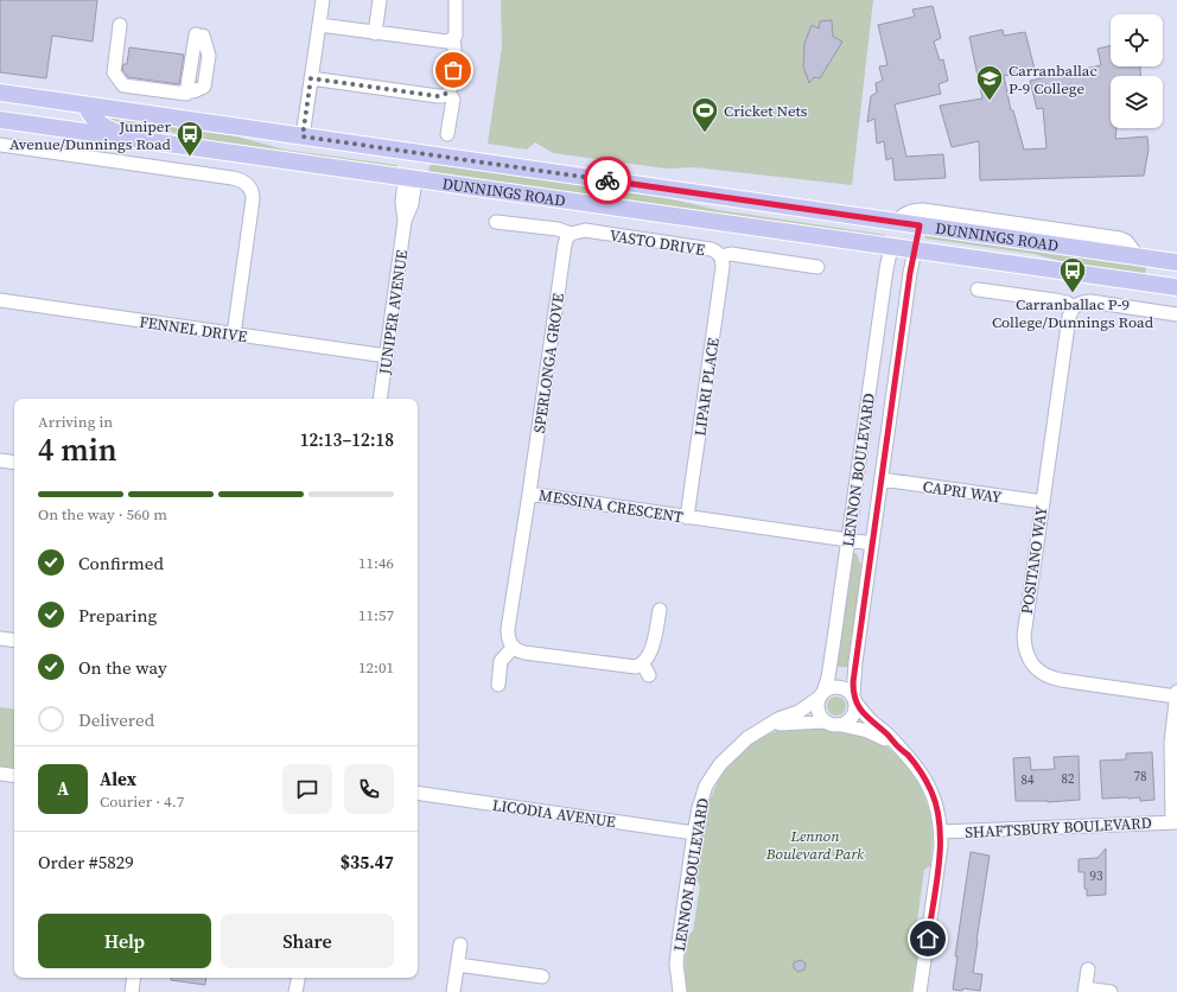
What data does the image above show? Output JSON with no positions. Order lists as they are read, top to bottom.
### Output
{
  "streets": {
    "main road": ["DUNNINGS ROAD"],
    "street": [
      "VASTO DRIVE",
      "JUNIPER AVENUE",
      "FENNEL DRIVE",
      "SPERLONGA GROVE",
      "LIPARI PLACE",
      "LENNON BOULEVARD",
      "CAPRI WAY",
      "MESSINA CRESCENT",
      "POSITANO WAY",
      "LICODIA AVENUE",
      "SHAFTSBURY BOULEVARD"
    ]
  },
  "crossings": [
    ["DUNNINGS ROAD", "JUNIPER AVENUE"],
    ["DUNNINGS ROAD", "LENNON BOULEVARD"],
    ["VASTO DRIVE", "SPERLONGA GROVE"],
    ["VASTO DRIVE", "LIPARI PLACE"],
    ["JUNIPER AVENUE", "FENNEL DRIVE"],
    ["SPERLONGA GROVE", "MESSINA CRESCENT"],
    ["LIPARI PLACE", "MESSINA CRESCENT"],
    ["LENNON BOULEVARD", "CAPRI WAY"],
    ["LENNON BOULEVARD", "MESSINA CRESCENT"],
    ["LENNON BOULEVARD", "LICODIA AVENUE"],
    ["CAPRI WAY", "POSITANO WAY"]
  ],
  "parks": ["Lennon Boulevard Park"],
  "places": {
    "school or university": ["Carranballac P-9 College"],
    "sports": ["Cricket Nets"],
    "bus stop": ["Juniper Avenue/Dunnings Road", "Carranballac P-9 College/Dunnings Road"]
  },
  "house_numbers": [
    "78",
    "82",
    "84",
    "93"
  ],
  "page": {
    "heading": ["4 min", "Arriving in", "12:13–12:18"],
    "panel": [
      "Alex",
      "Courier · 4.7",
      "Order #5829",
      "$35.47"
    ],
    "bar": "On the way · 560 m",
    "list": [
      ["Confirmed", "11:46"],
      ["Preparing", "11:57"],
      ["On the way", "12:01"],
      "Delivered"
    ],
    "round": "A",
    "buttons": ["Help", "Share"]
  }
}
